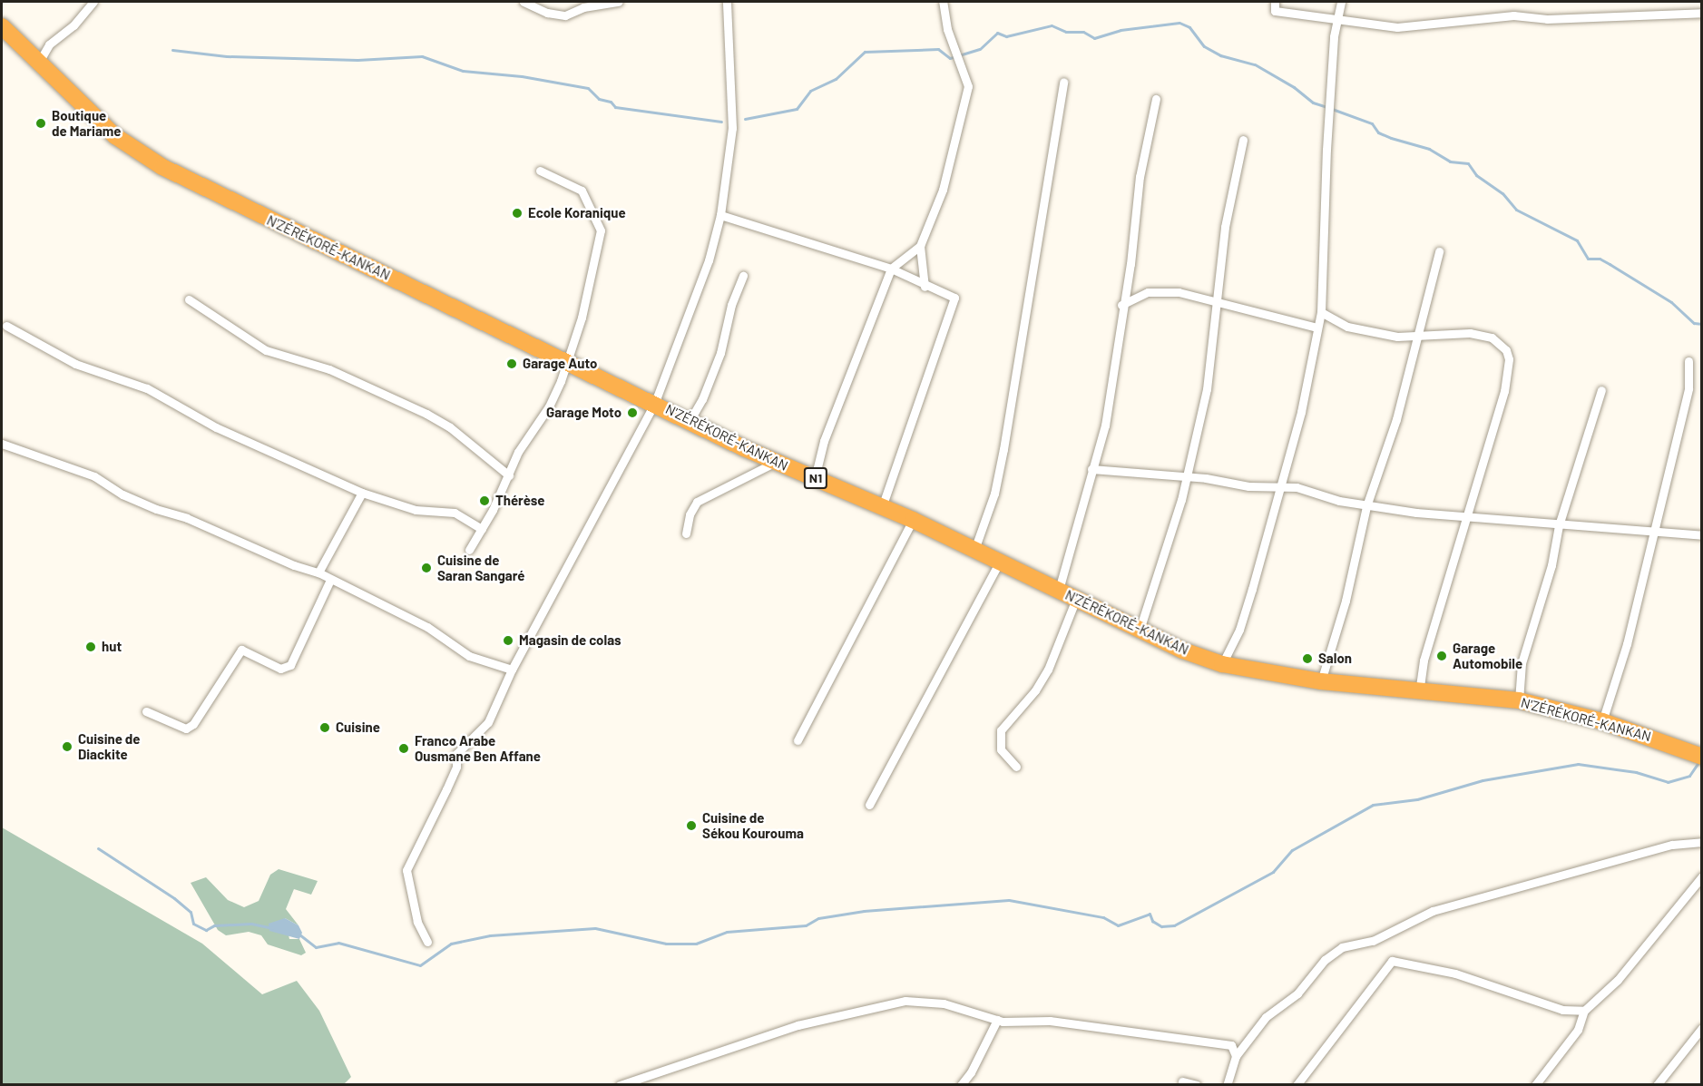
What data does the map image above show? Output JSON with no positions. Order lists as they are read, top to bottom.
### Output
{
  "streets": {
    "highway": ["N'ZÉRÉKORÉ-KANKAN", "N1"]
  },
  "places": [
    "Boutique de Mariame",
    "Ecole Koranique",
    "Garage Auto",
    "Garage Moto",
    "Thérèse",
    "Cuisine de Saran Sangaré",
    "Magasin de colas",
    "hut",
    "Garage Automobile",
    "Salon",
    "Cuisine",
    "Cuisine de Diackite",
    "Franco Arabe Ousmane Ben Affane",
    "Cuisine de Sékou Kourouma"
  ]
}
